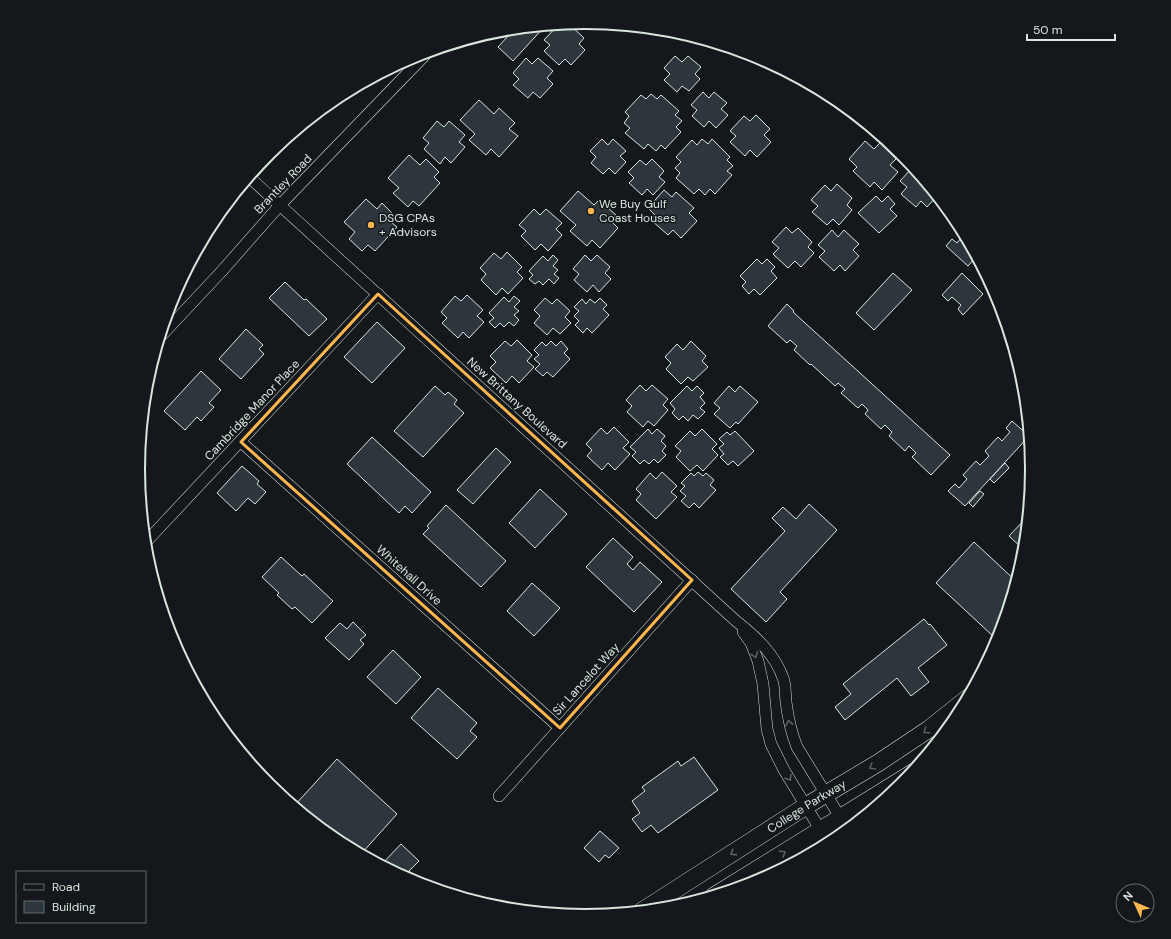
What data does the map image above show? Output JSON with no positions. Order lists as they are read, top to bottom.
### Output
{
  "streets": {
    "main road": ["College Parkway"],
    "street": [
      "Brantley Road",
      "New Brittany Boulevard",
      "Cambridge Manor Place",
      "Whitehall Drive",
      "Sir Lancelot Way"
    ]
  },
  "crossings": [
    ["Brantley Road", "New Brittany Boulevard"],
    ["New Brittany Boulevard", "Cambridge Manor Place"],
    ["New Brittany Boulevard", "Sir Lancelot Way"],
    ["New Brittany Boulevard", "College Parkway"],
    ["Cambridge Manor Place", "Whitehall Drive"],
    ["Whitehall Drive", "Sir Lancelot Way"]
  ],
  "places": ["We Buy Gulf Coast Houses", "DSG CPAs + Advisors"],
  "legend": ["Road", "Building"],
  "scale_bar": "50 m",
  "north": "top left"
}
